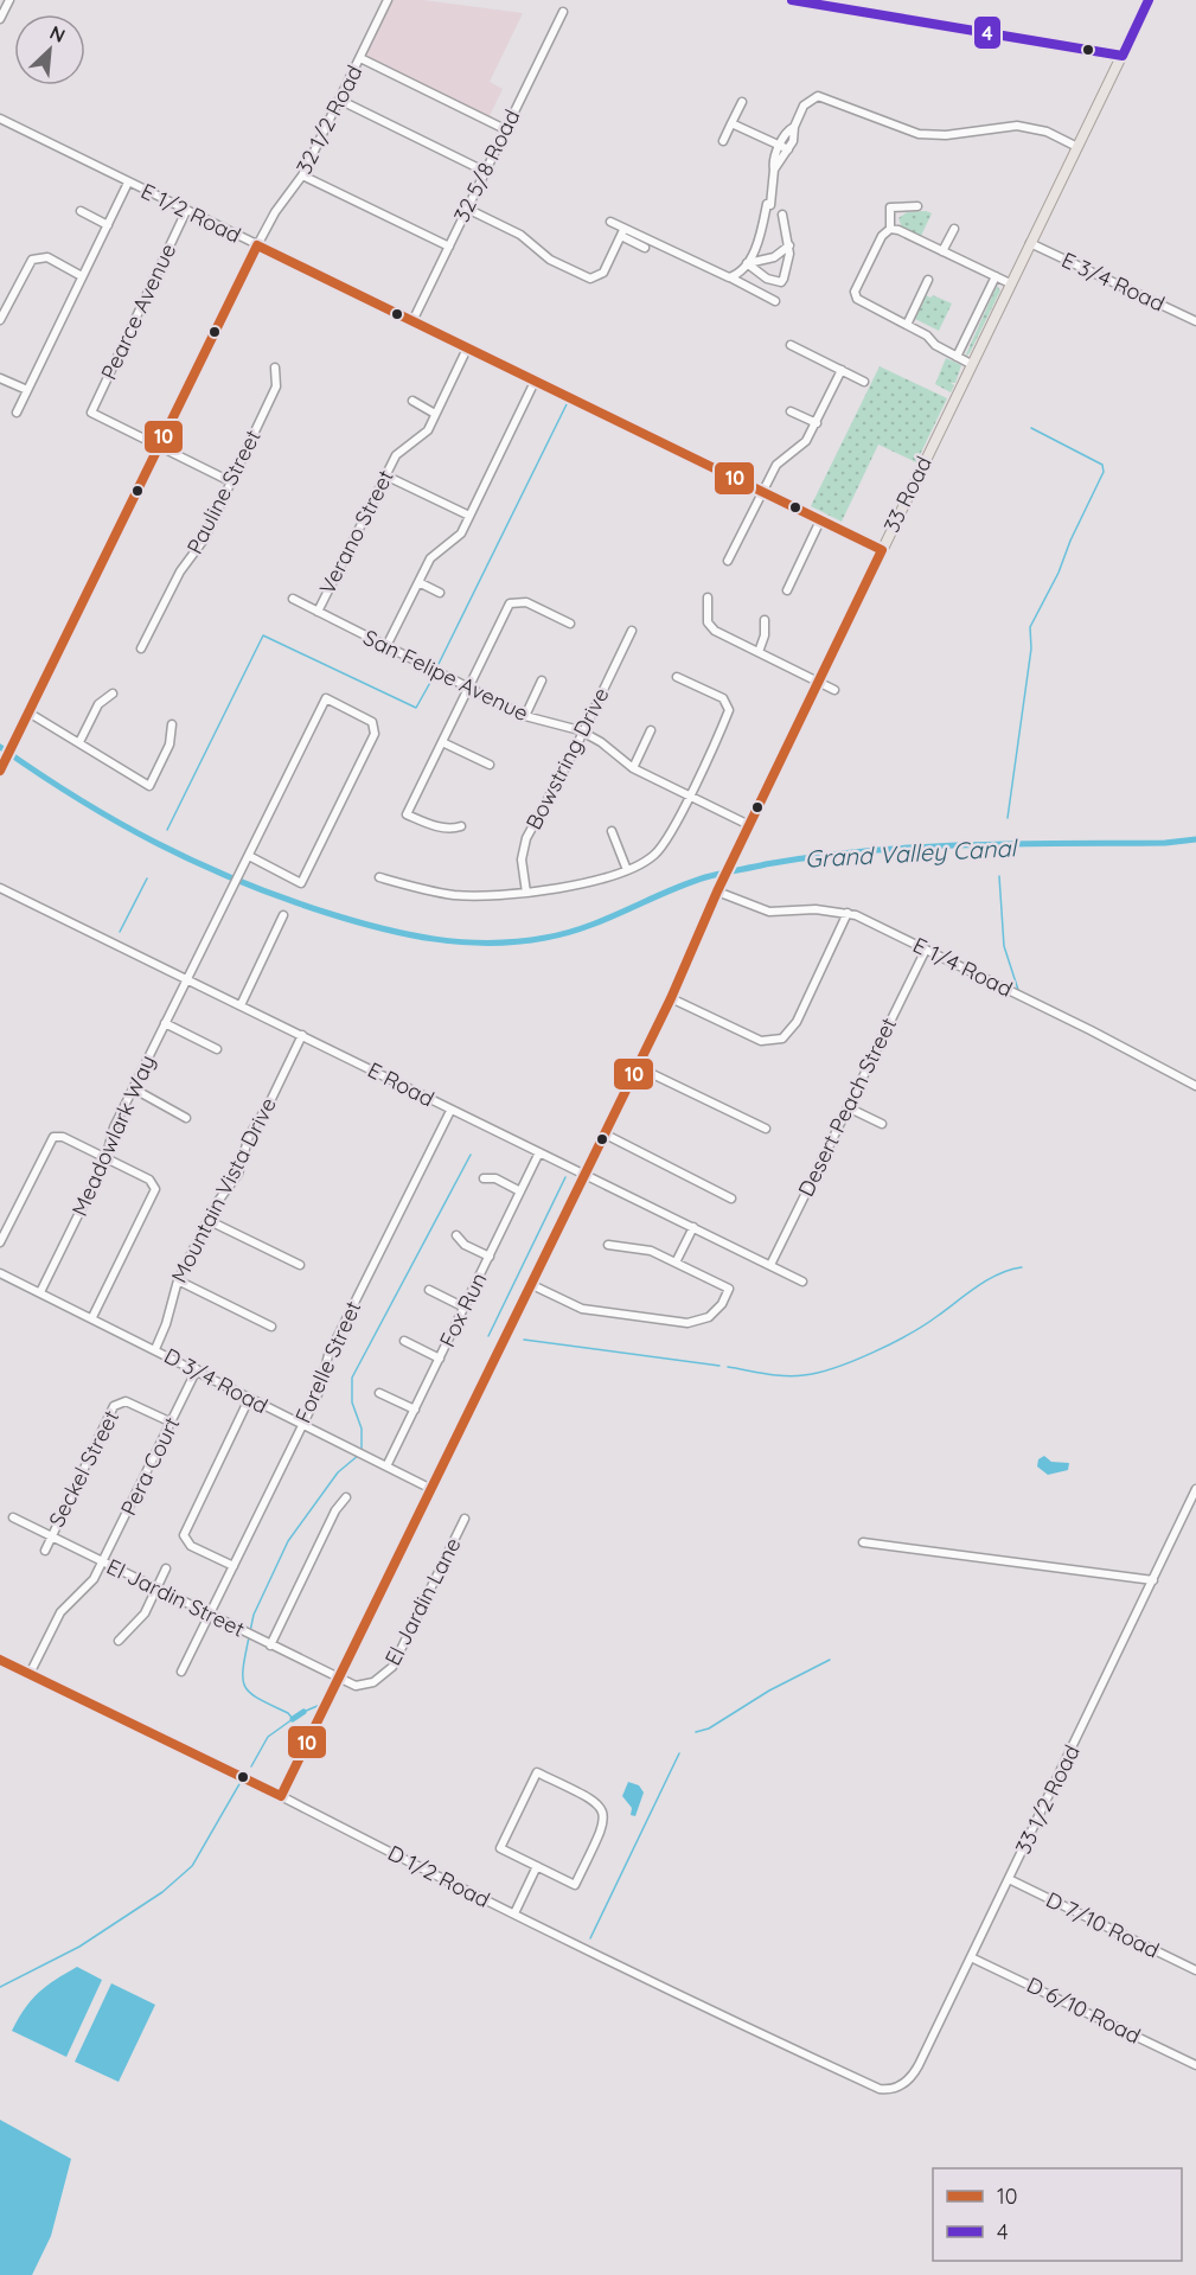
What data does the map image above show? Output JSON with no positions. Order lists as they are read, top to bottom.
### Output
{
  "streets": {
    "main road": ["33 Road", "D 1/2 Road"],
    "street": [
      "32 1/2 Road",
      "32 5/8 Road",
      "E 1/2 Road",
      "E 3/4 Road",
      "Pearce Avenue",
      "Pauline Street",
      "Verano Street",
      "San Felipe Avenue",
      "Bowstring Drive",
      "E 1/4 Road",
      "E Road",
      "Desert Peach Street",
      "Meadowlark Way",
      "Mountain Vista Drive",
      "Fox Run",
      "Forelle Street",
      "D 3/4 Road",
      "Pera Court",
      "Seckel Street",
      "El Jardin Street",
      "El Jardin Lane",
      "33 1/2 Road",
      "D 7/10 Road",
      "D 6/10 Road"
    ]
  },
  "crossings": [
    ["32 1/2 Road", "E 1/2 Road"],
    ["32 1/2 Road", "Pearce Avenue"],
    ["32 5/8 Road", "E 1/2 Road"],
    ["E 1/2 Road", "Pearce Avenue"],
    ["E 1/2 Road", "33 Road"],
    ["E 1/2 Road", "Verano Street"],
    ["E 3/4 Road", "33 Road"],
    ["33 Road", "San Felipe Avenue"],
    ["33 Road", "E 1/4 Road"],
    ["33 Road", "E Road"],
    ["33 Road", "D 3/4 Road"],
    ["33 Road", "El Jardin Street"],
    ["33 Road", "El Jardin Lane"],
    ["33 Road", "D 1/2 Road"],
    ["Verano Street", "San Felipe Avenue"],
    ["San Felipe Avenue", "Bowstring Drive"],
    ["E 1/4 Road", "Desert Peach Street"],
    ["E Road", "Desert Peach Street"],
    ["E Road", "Meadowlark Way"],
    ["E Road", "Mountain Vista Drive"],
    ["E Road", "Fox Run"],
    ["E Road", "Forelle Street"],
    ["Meadowlark Way", "D 3/4 Road"],
    ["Mountain Vista Drive", "D 3/4 Road"],
    ["Fox Run", "D 3/4 Road"],
    ["Forelle Street", "D 3/4 Road"],
    ["Forelle Street", "El Jardin Street"],
    ["D 3/4 Road", "Pera Court"],
    ["Pera Court", "Seckel Street"],
    ["Pera Court", "El Jardin Street"],
    ["Pera Court", "D 1/2 Road"],
    ["Seckel Street", "El Jardin Street"],
    ["El Jardin Street", "El Jardin Lane"],
    ["33 1/2 Road", "D 1/2 Road"],
    ["33 1/2 Road", "D 7/10 Road"],
    ["33 1/2 Road", "D 6/10 Road"]
  ],
  "water": ["Grand Valley Canal"],
  "lines": ["transit line 4", "transit line 10"],
  "legend": ["10", "4"],
  "north": "top right"
}
